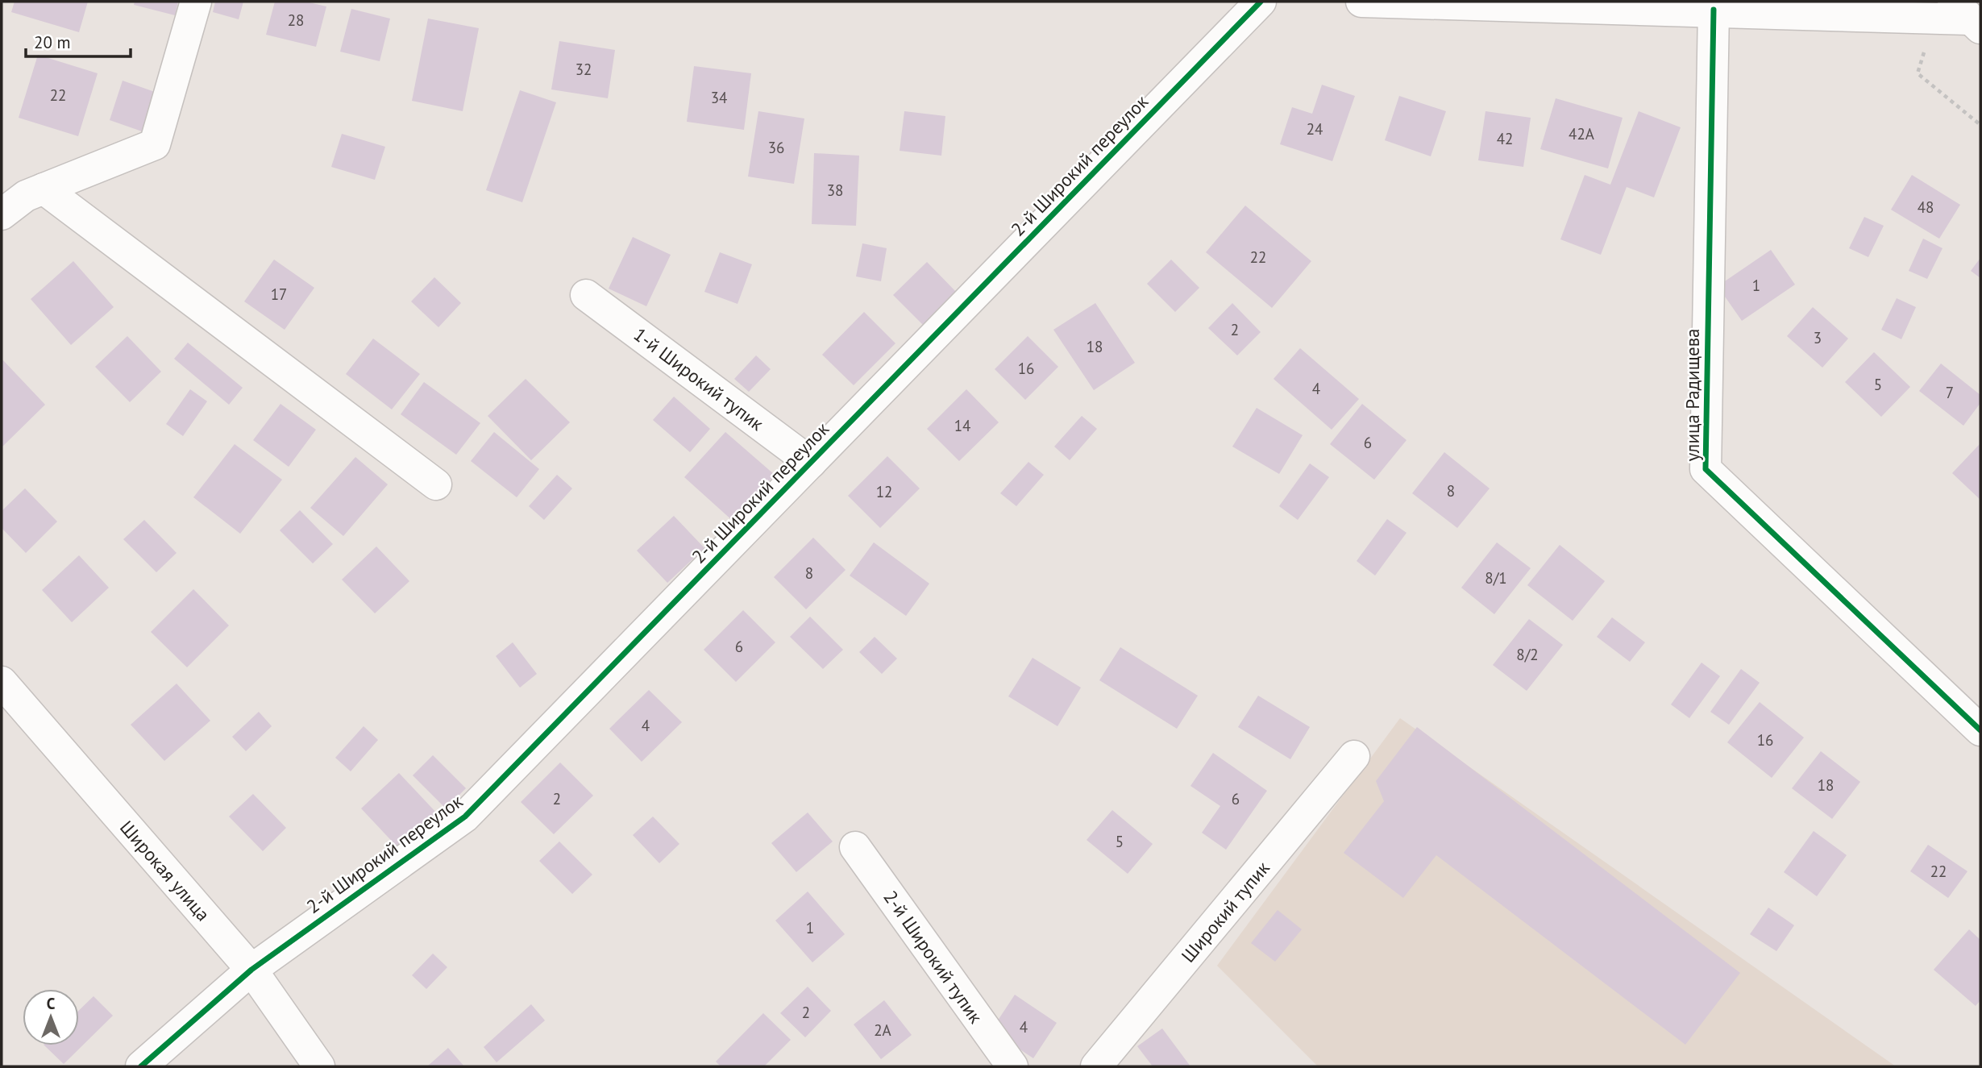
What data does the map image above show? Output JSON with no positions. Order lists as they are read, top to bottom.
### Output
{
  "streets": {
    "street": [
      "2-й Широкий переулок",
      "1-й Широкий тупик",
      "улица Радищева",
      "Широкая улица",
      "Широкий тупик",
      "2-й Широкий тупик"
    ]
  },
  "crossings": [
    ["2-й Широкий переулок", "1-й Широкий тупик"],
    ["2-й Широкий переулок", "Широкая улица"]
  ],
  "house_numbers": [
    "28",
    "32",
    "22",
    "34",
    "24",
    "42А",
    "42",
    "36",
    "38",
    "48",
    "22",
    "1",
    "17",
    "2",
    "3",
    "18",
    "16",
    "5",
    "4",
    "7",
    "14",
    "6",
    "8",
    "12",
    "8",
    "8/1",
    "6",
    "8/2",
    "4",
    "16",
    "18",
    "2",
    "6",
    "5",
    "22",
    "1",
    "2",
    "4",
    "2А"
  ],
  "scale_bar": "20 m",
  "north": "top"
}
